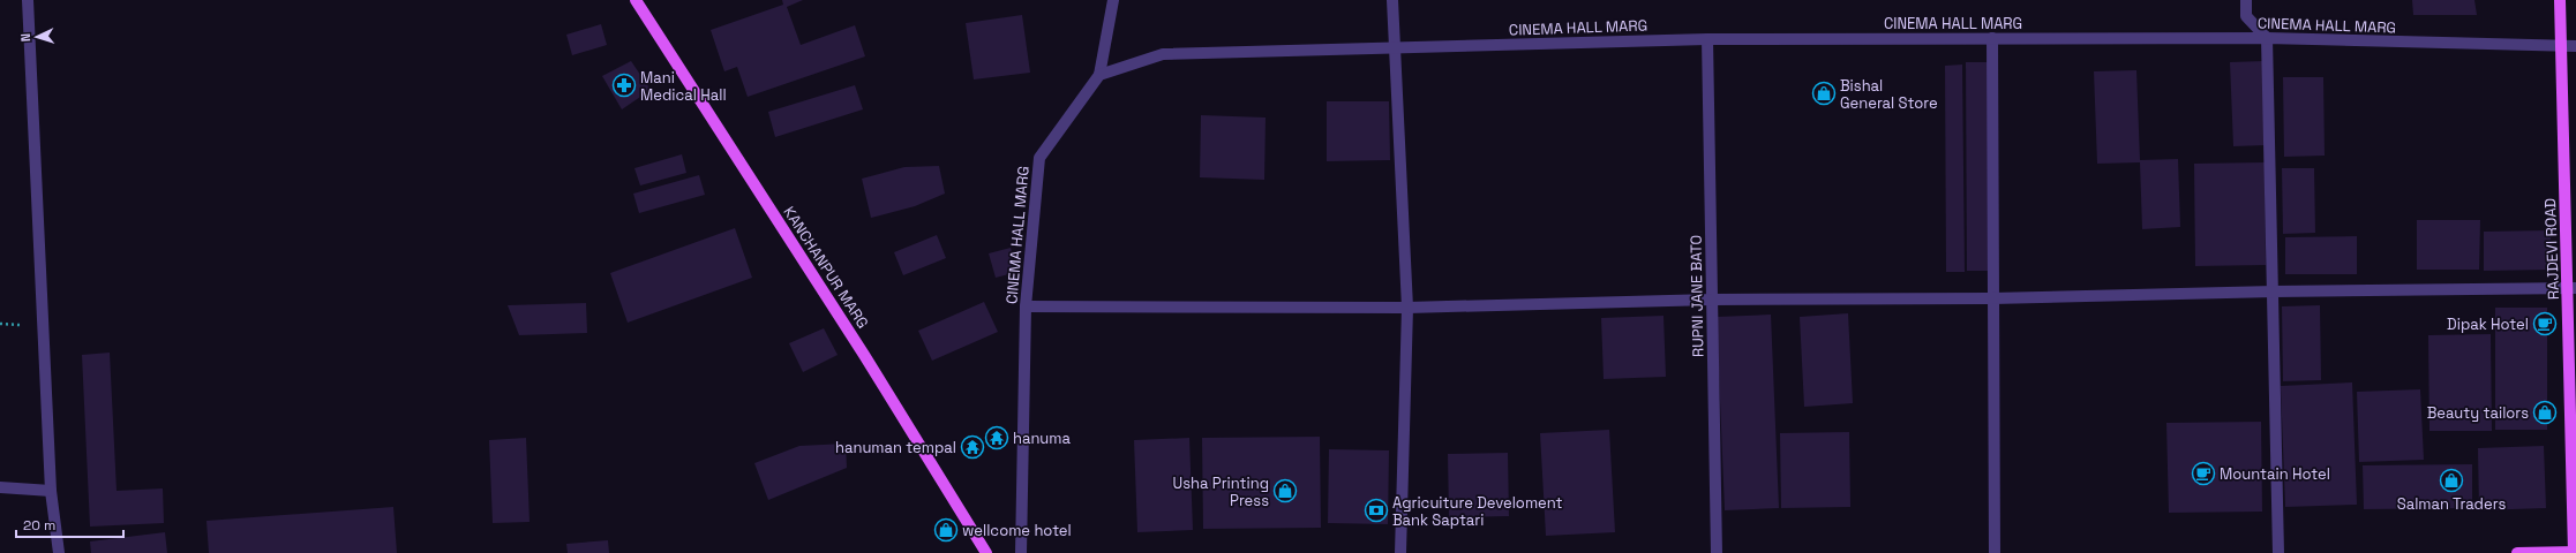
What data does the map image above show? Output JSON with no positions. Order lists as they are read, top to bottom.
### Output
{
  "streets": {
    "main road": ["RAJDEVI ROAD", "KANCHANPUR MARG"],
    "street": ["CINEMA HALL MARG", "RUPNI JANE BATO"]
  },
  "crossings": [
    ["CINEMA HALL MARG", "RAJDEVI ROAD"],
    ["CINEMA HALL MARG", "RUPNI JANE BATO"]
  ],
  "places": {
    "pharmacy": ["Mani Medical Hall"],
    "shop": [
      "Bishal General Store",
      "Beauty tailors",
      "Salman Traders",
      "Usha Printing Press",
      "wellcome hotel"
    ],
    "cafe": ["Dipak Hotel", "Mountain Hotel"],
    "temple": ["hanuma", "hanuman tempal"],
    "bank": ["Agricuiture Develoment Bank Saptari"]
  },
  "scale_bar": "20 m",
  "north": "left"
}
